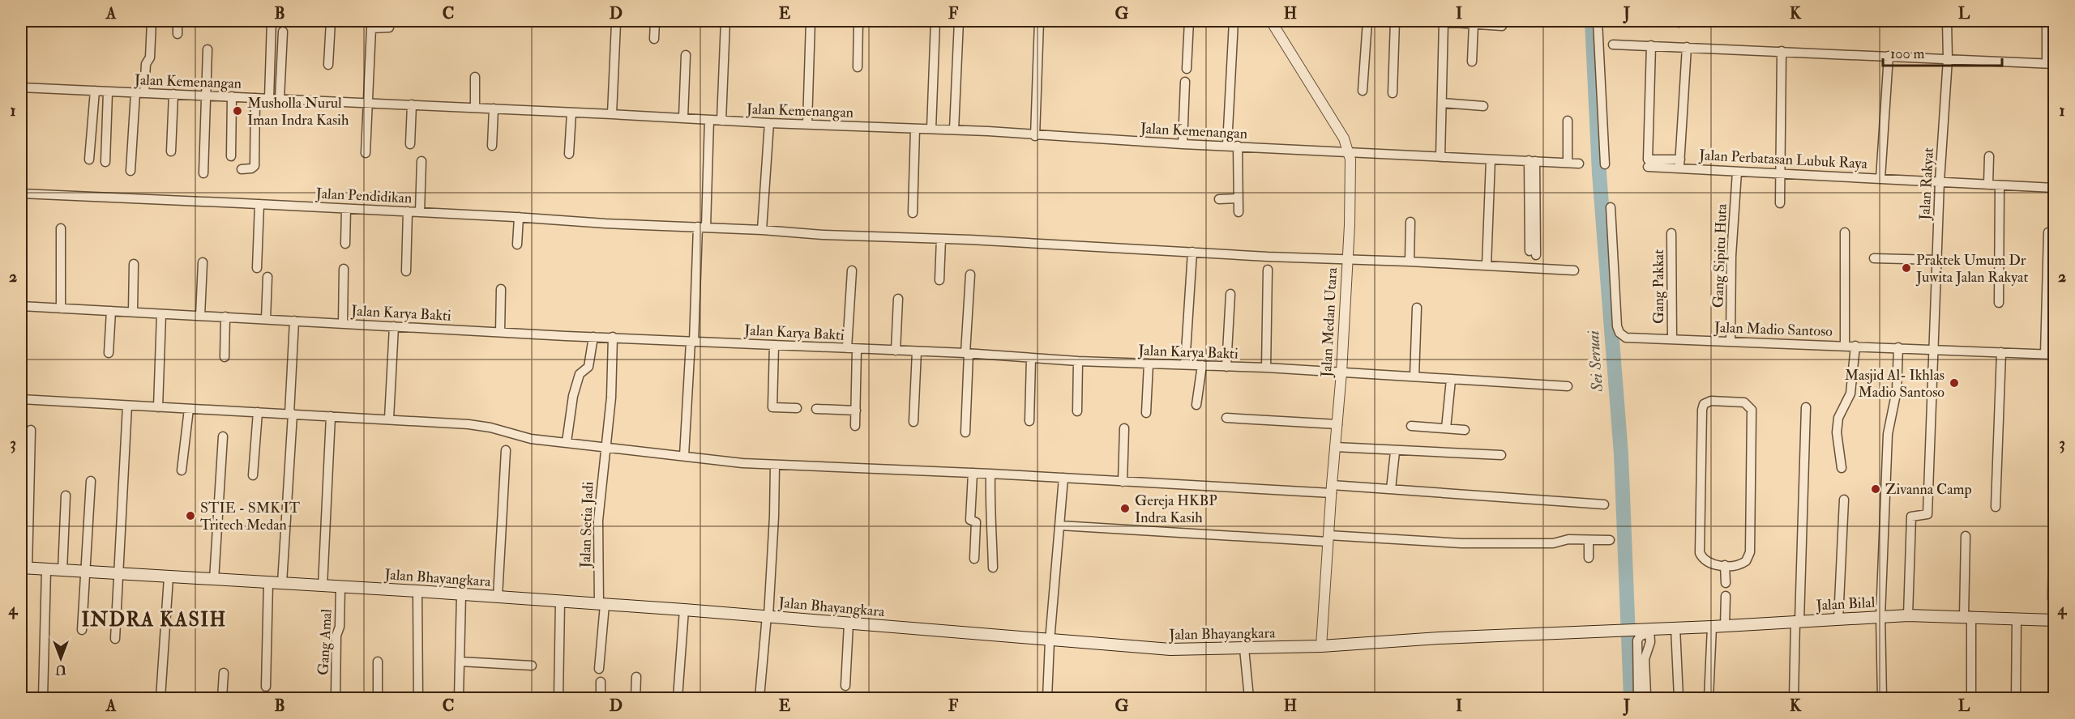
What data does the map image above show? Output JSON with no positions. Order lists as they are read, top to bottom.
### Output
{
  "streets": {
    "main road": ["Jalan Bhayangkara", "Jalan Bilal"],
    "street": [
      "Jalan Kemenangan",
      "Jalan Perbatasan Lubuk Raya",
      "Jalan Rakyat",
      "Jalan Pendidikan",
      "Gang Sipitu Huta",
      "Gang Pakkat",
      "Jalan Karya Bakti",
      "Jalan Medan Utara",
      "Jalan Madio Santoso",
      "Jalan Setia Jadi",
      "Gang Amal"
    ]
  },
  "crossings": [
    ["Jalan Kemenangan", "Jalan Medan Utara"],
    ["Jalan Perbatasan Lubuk Raya", "Gang Sipitu Huta"],
    ["Jalan Rakyat", "Jalan Madio Santoso"],
    ["Jalan Rakyat", "Jalan Bilal"],
    ["Gang Sipitu Huta", "Jalan Madio Santoso"],
    ["Gang Pakkat", "Jalan Madio Santoso"],
    ["Jalan Karya Bakti", "Jalan Medan Utara"],
    ["Jalan Karya Bakti", "Jalan Setia Jadi"],
    ["Jalan Medan Utara", "Jalan Bhayangkara"],
    ["Jalan Setia Jadi", "Jalan Bhayangkara"],
    ["Jalan Bhayangkara", "Jalan Bilal"],
    ["Jalan Bhayangkara", "Gang Amal"]
  ],
  "districts": ["INDRA KASIH"],
  "water": ["Sei Seruai"],
  "places": [
    "Musholla Nurul Iman Indra Kasih",
    "Praktek Umum Dr Juwita Jalan Rakyat",
    "Masjid Al- Ikhlas Madio Santoso",
    "Zivanna Camp",
    "Gereja HKBP Indra Kasih",
    "STIE - SMK IT Tritech Medan"
  ],
  "scale_bar": "100 m",
  "north": "bottom",
  "grid": {
    "columns": [
      "A",
      "B",
      "C",
      "D",
      "E",
      "F",
      "G",
      "H",
      "I",
      "J",
      "K",
      "L"
    ],
    "rows": [
      "1",
      "2",
      "3",
      "4"
    ]
  }
}
